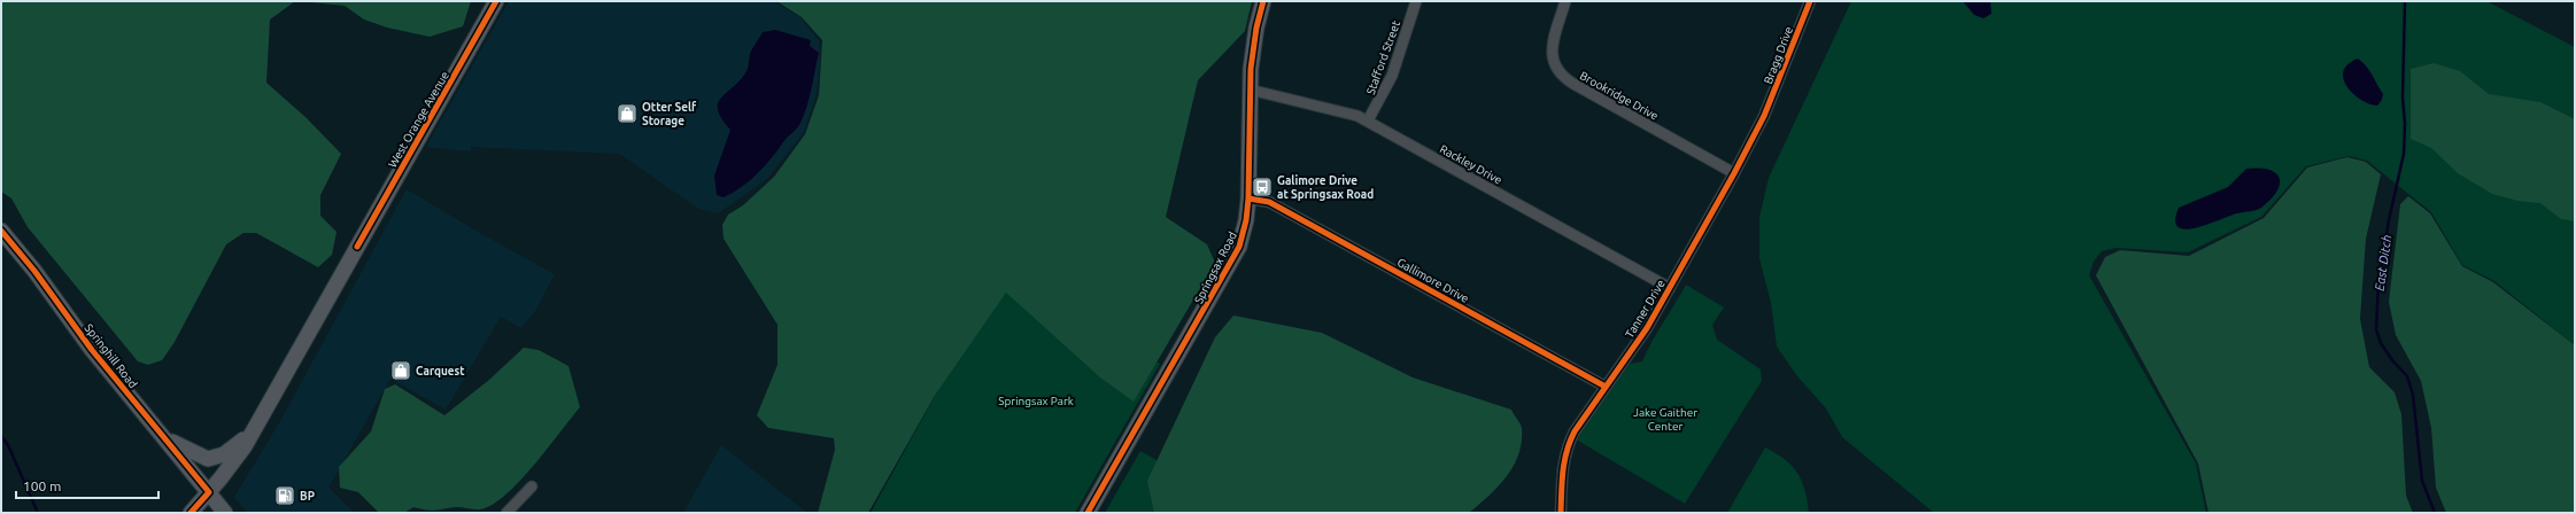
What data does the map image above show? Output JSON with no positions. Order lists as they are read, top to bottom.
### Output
{
  "streets": {
    "main road": ["West Orange Avenue", "Springsax Road", "Springhill Road"],
    "street": [
      "Bragg Drive",
      "Stafford Street",
      "Brookridge Drive",
      "Rackley Drive",
      "Gallimore Drive",
      "Tanner Drive"
    ]
  },
  "crossings": [
    ["Bragg Drive", "Tanner Drive"],
    ["Stafford Street", "Rackley Drive"],
    ["Brookridge Drive", "Tanner Drive"],
    ["West Orange Avenue", "Springhill Road"],
    ["Rackley Drive", "Springsax Road"],
    ["Rackley Drive", "Tanner Drive"],
    ["Springsax Road", "Gallimore Drive"],
    ["Gallimore Drive", "Tanner Drive"]
  ],
  "water": ["East Ditch"],
  "parks": ["Springsax Park", "Jake Gaither Center"],
  "places": {
    "shop": ["Otter Self Storage", "Carquest"],
    "bus stop": ["Galimore Drive at Springsax Road"],
    "fuel station": ["BP"]
  },
  "scale_bar": "100 m"
}
